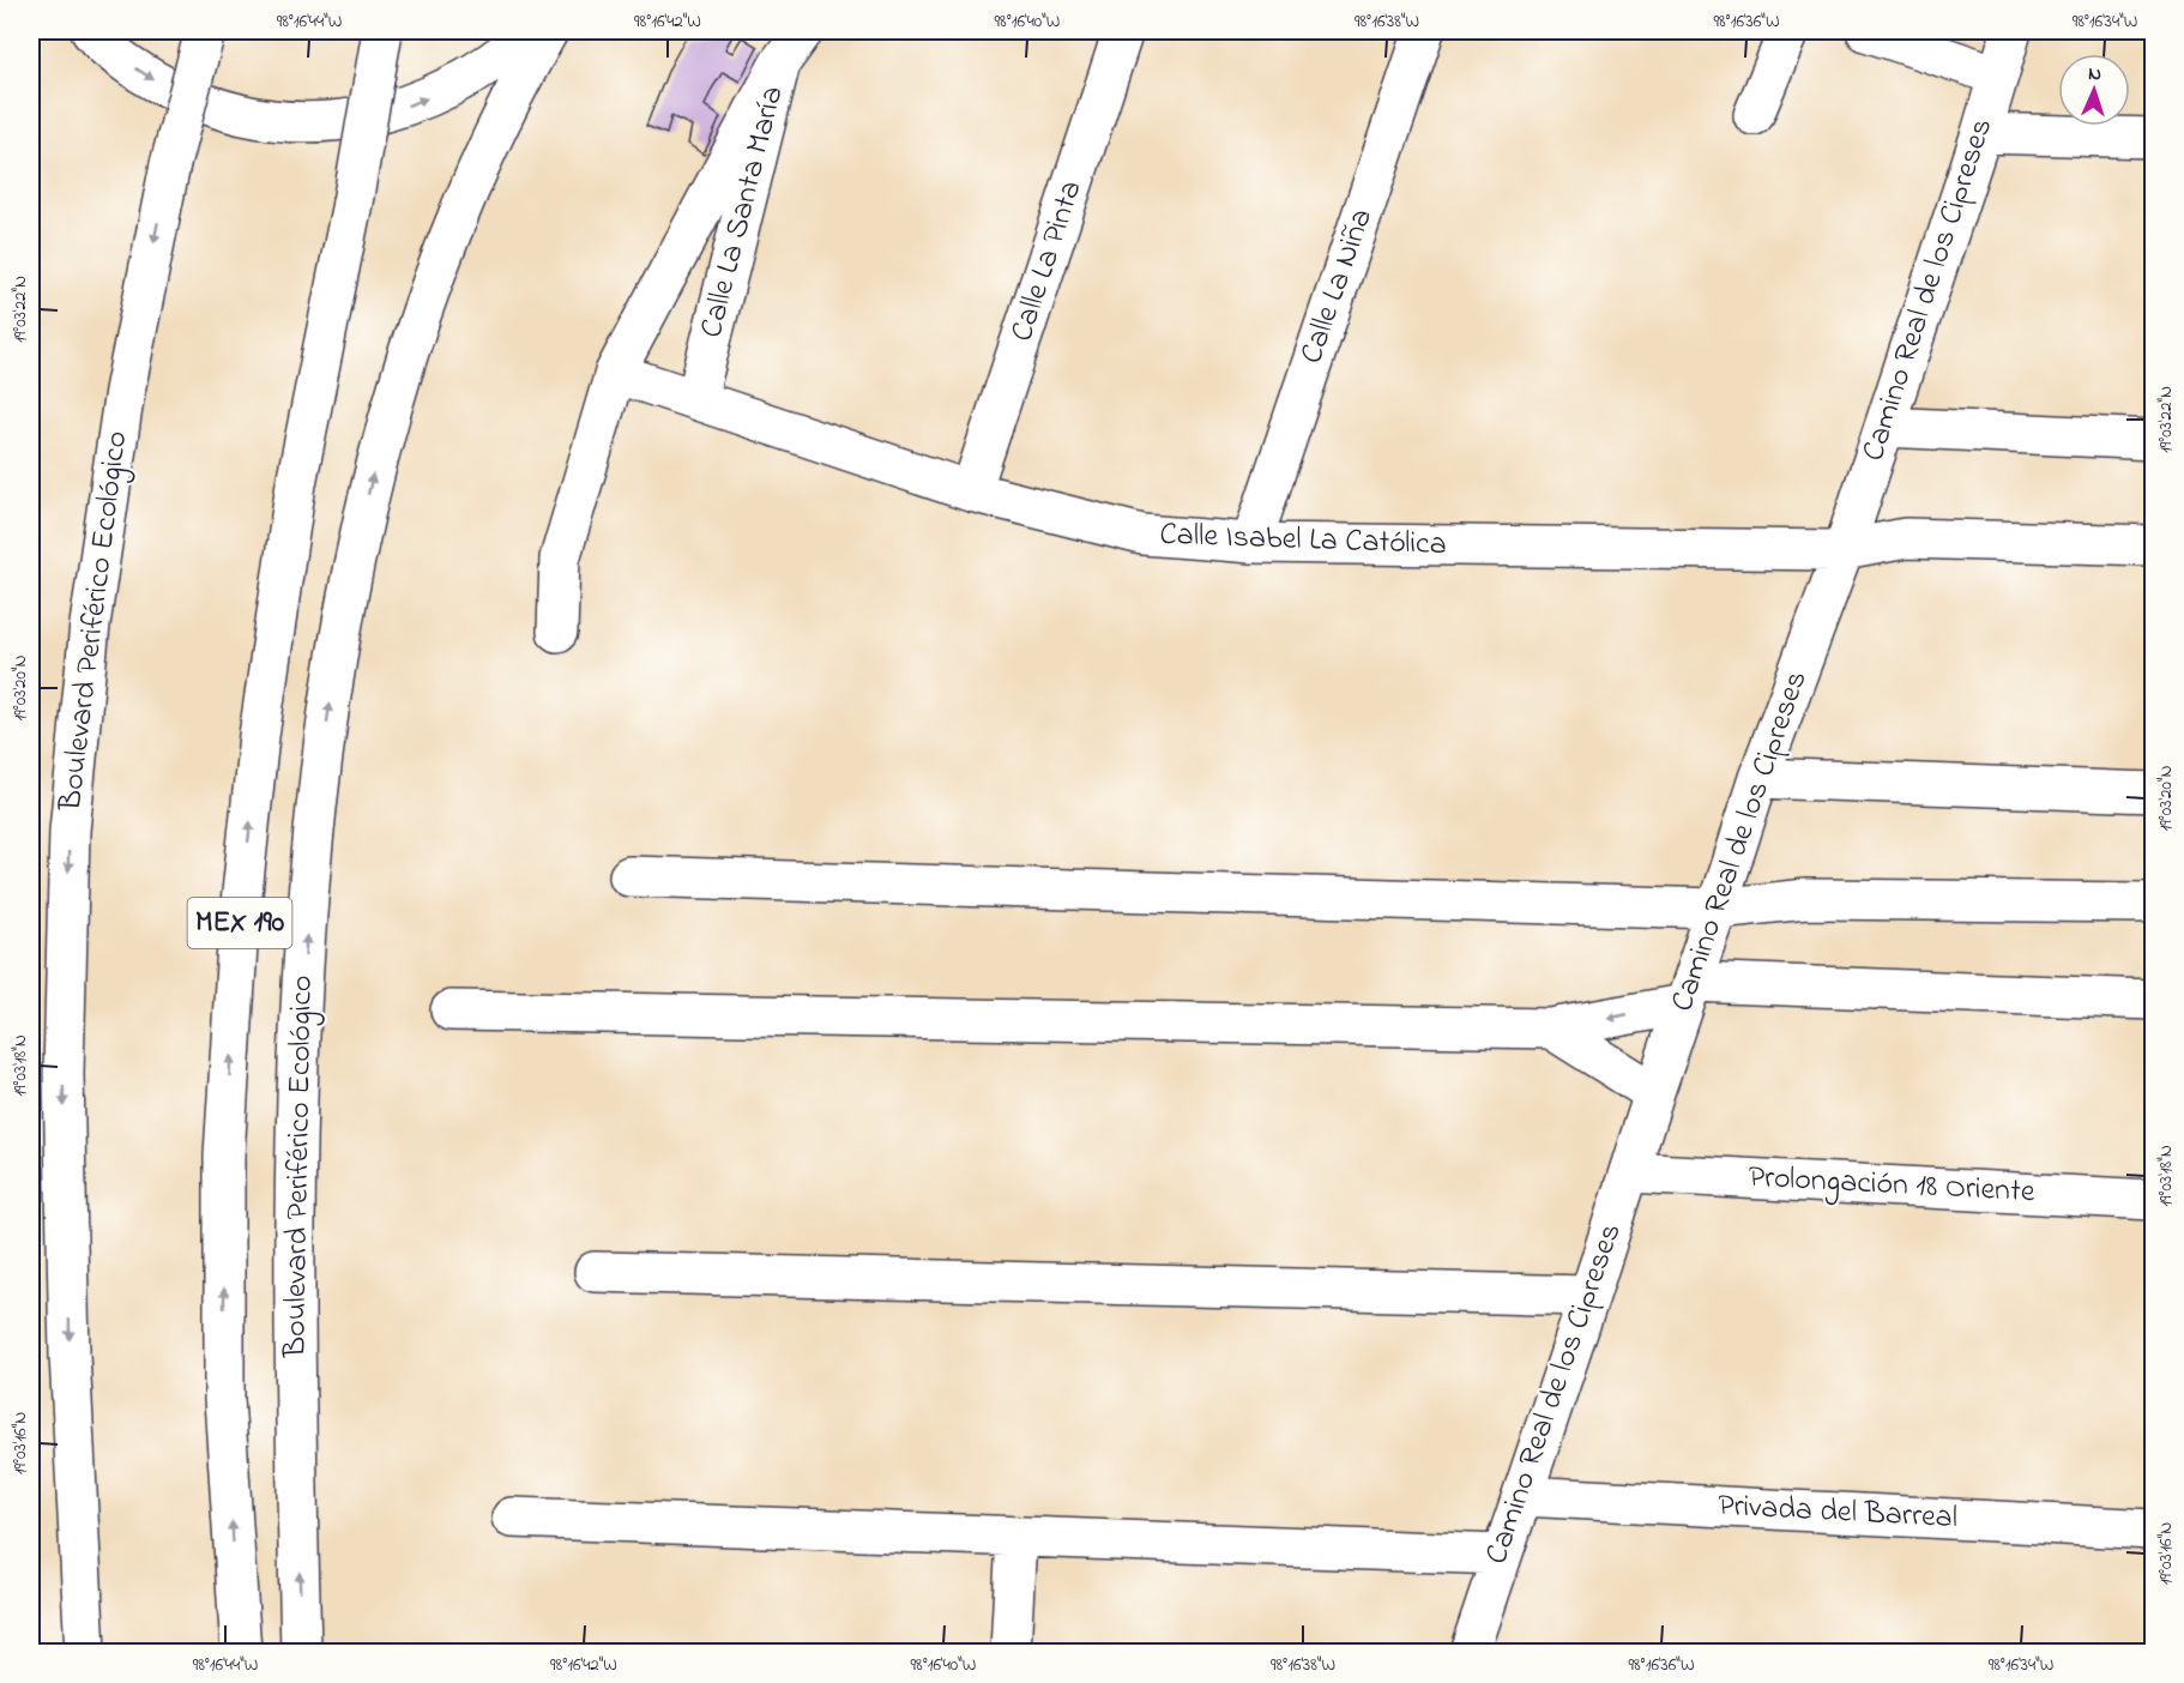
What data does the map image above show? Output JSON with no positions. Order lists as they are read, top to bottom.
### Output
{
  "streets": {
    "main road": [
      "Calle La Santa María",
      "Calle La Pinta",
      "Calle La Niña",
      "Camino Real de los Cipreses",
      "Calle Isabel La Católica",
      "Boulevard Periférico Ecológico",
      "MEX 190",
      "Prolongación 18 Oriente",
      "Privada del Barreal"
    ]
  },
  "crossings": [
    ["Calle La Santa María", "Calle Isabel La Católica"],
    ["Calle La Pinta", "Calle Isabel La Católica"],
    ["Calle La Niña", "Calle Isabel La Católica"],
    ["Camino Real de los Cipreses", "Calle Isabel La Católica"],
    ["Camino Real de los Cipreses", "Prolongación 18 Oriente"],
    ["Camino Real de los Cipreses", "Privada del Barreal"]
  ],
  "north": "top",
  "coordinates": [
    "98°16'44\"W",
    "98°16'42\"W",
    "98°16'40\"W",
    "98°16'38\"W",
    "98°16'36\"W",
    "98°16'34\"W",
    "19°03'22\"N",
    "19°03'20\"N",
    "19°03'18\"N",
    "19°03'16\"N"
  ]
}
